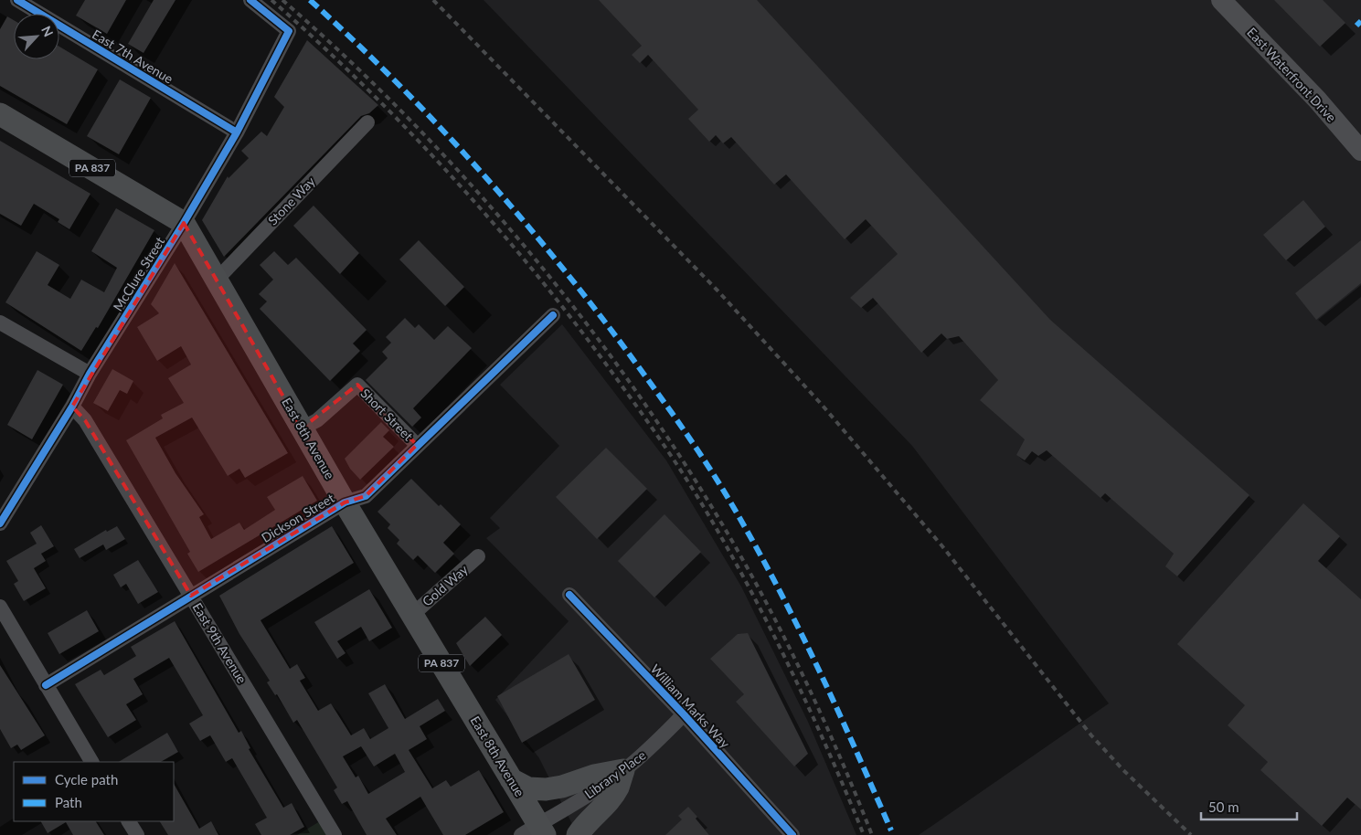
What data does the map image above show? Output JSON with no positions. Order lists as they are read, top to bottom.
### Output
{
  "streets": {
    "main road": ["PA 837", "East 8th Avenue"],
    "street": [
      "East 7th Avenue",
      "East Waterfront Drive",
      "Stone Way",
      "McClure Street",
      "Short Street",
      "Dickson Street",
      "Gold Way",
      "East 9th Avenue",
      "William Marks Way",
      "Library Place"
    ]
  },
  "crossings": [
    ["East 7th Avenue", "McClure Street"],
    ["Stone Way", "East 8th Avenue"],
    ["McClure Street", "East 8th Avenue"],
    ["McClure Street", "East 9th Avenue"],
    ["Short Street", "East 8th Avenue"],
    ["Short Street", "Dickson Street"],
    ["East 8th Avenue", "Dickson Street"],
    ["East 8th Avenue", "Gold Way"],
    ["East 8th Avenue", "Library Place"],
    ["Dickson Street", "East 9th Avenue"],
    ["William Marks Way", "Library Place"]
  ],
  "legend": ["Cycle path", "Path"],
  "scale_bar": "50 m",
  "north": "top right"
}
